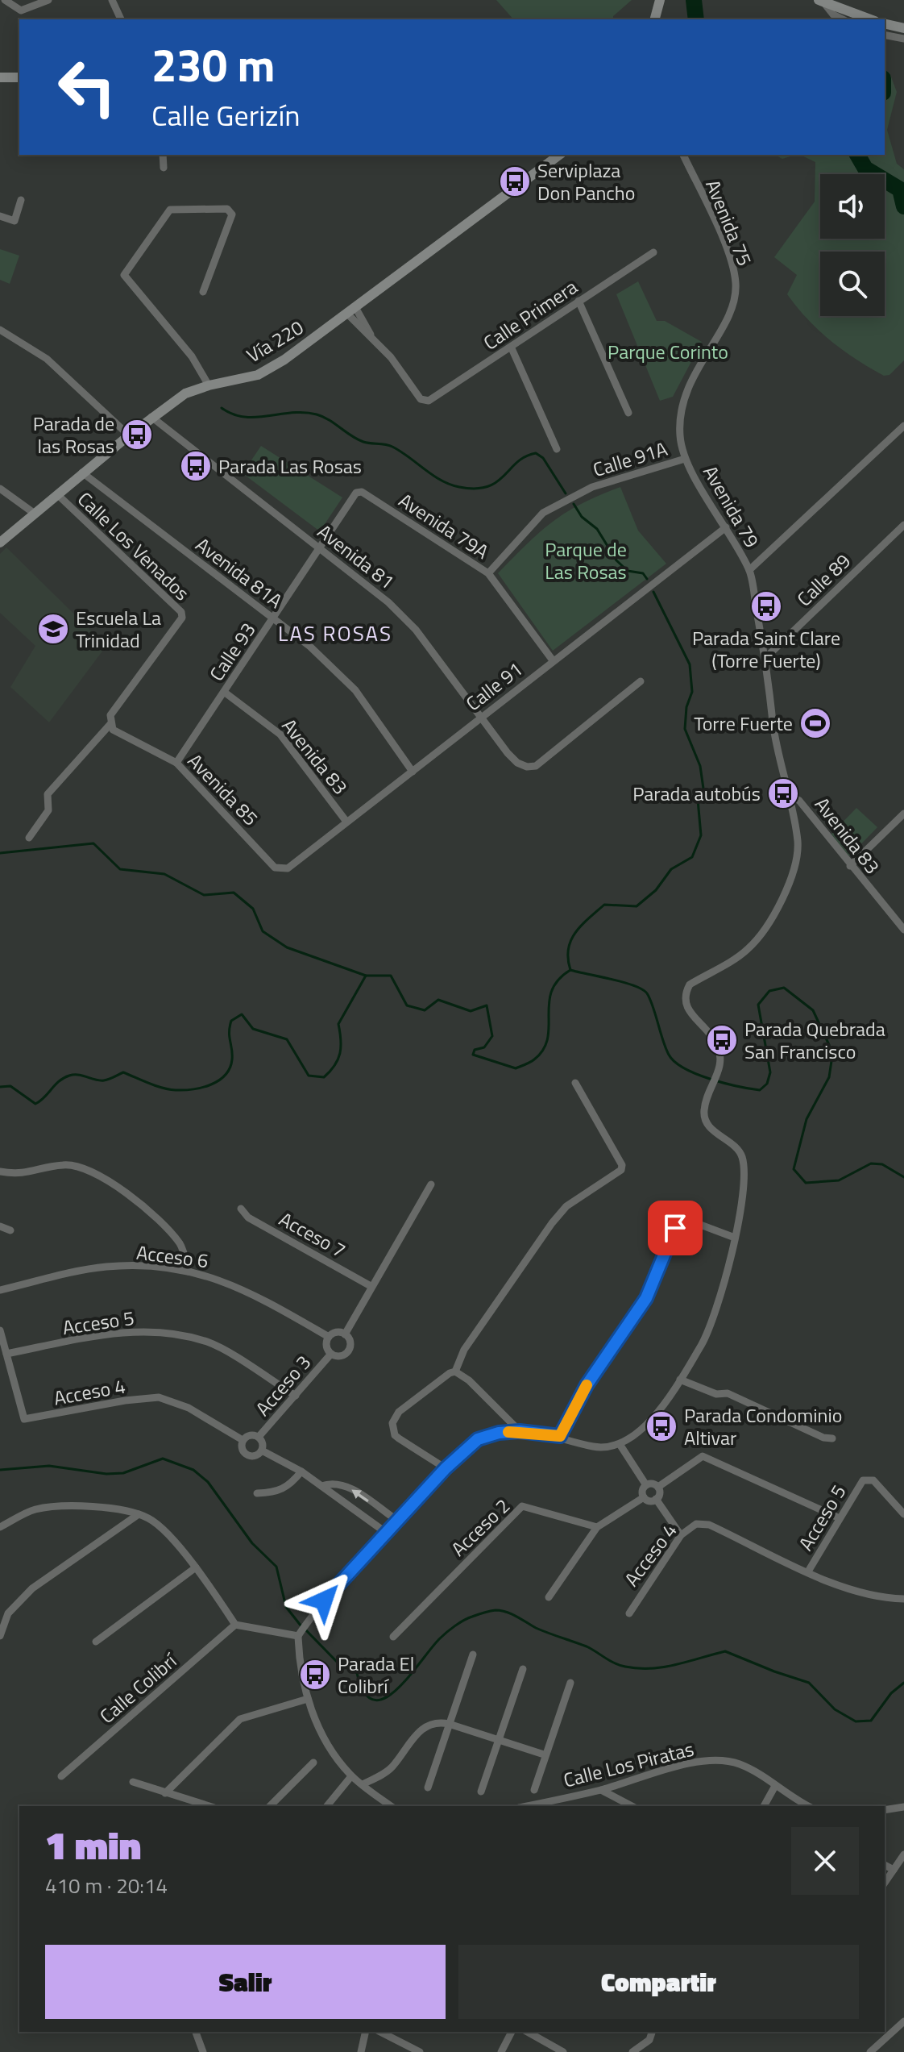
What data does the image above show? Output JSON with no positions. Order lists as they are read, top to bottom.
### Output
{
  "streets": {
    "main road": ["Vía 220"],
    "street": [
      "Avenida 75",
      "Calle Primera",
      "Calle 91A",
      "Avenida 79",
      "Avenida 79A",
      "Calle Los Venados",
      "Avenida 81",
      "Avenida 81A",
      "Calle 89",
      "Calle 93",
      "Calle 91",
      "Avenida 83",
      "Avenida 85",
      "Acceso 7",
      "Acceso 6",
      "Acceso 5",
      "Acceso 3",
      "Acceso 4",
      "Acceso 2",
      "Calle Colibrí",
      "Calle Los Piratas"
    ]
  },
  "crossings": [
    ["Avenida 75", "Calle 91A"],
    ["Vía 220", "Calle Los Venados"],
    ["Vía 220", "Avenida 81"],
    ["Vía 220", "Avenida 81A"],
    ["Calle 91A", "Avenida 79"],
    ["Calle 91A", "Avenida 79A"],
    ["Avenida 79", "Calle 89"],
    ["Avenida 79", "Calle 91"],
    ["Avenida 79", "Avenida 83"],
    ["Avenida 79A", "Calle 93"],
    ["Avenida 79A", "Calle 91"],
    ["Calle Los Venados", "Avenida 85"],
    ["Avenida 81", "Calle 93"],
    ["Avenida 81", "Calle 91"],
    ["Avenida 81A", "Calle 93"],
    ["Avenida 81A", "Calle 91"],
    ["Calle 93", "Avenida 83"],
    ["Calle 93", "Avenida 85"],
    ["Calle 91", "Avenida 83"],
    ["Calle 91", "Avenida 85"],
    ["Acceso 6", "Acceso 3"],
    ["Acceso 5", "Acceso 3"],
    ["Acceso 5", "Acceso 4"],
    ["Acceso 3", "Acceso 4"]
  ],
  "districts": ["LAS ROSAS"],
  "parks": ["Parque Corinto", "Parque de Las Rosas"],
  "places": {
    "bus stop": [
      "Serviplaza Don Pancho",
      "Parada de las Rosas",
      "Parada Las Rosas",
      "Parada Saint Clare (Torre Fuerte)",
      "Parada autobús",
      "Parada Quebrada San Francisco",
      "Parada Condominio Altivar",
      "Parada El Colibrí"
    ],
    "school or university": ["Escuela La Trinidad"],
    "sports": ["Torre Fuerte"]
  },
  "page": {
    "turn": ["230 m", "Calle Gerizín"],
    "heading": ["1 min", "410 m · 20:14"],
    "buttons": ["Salir", "Compartir"]
  }
}
